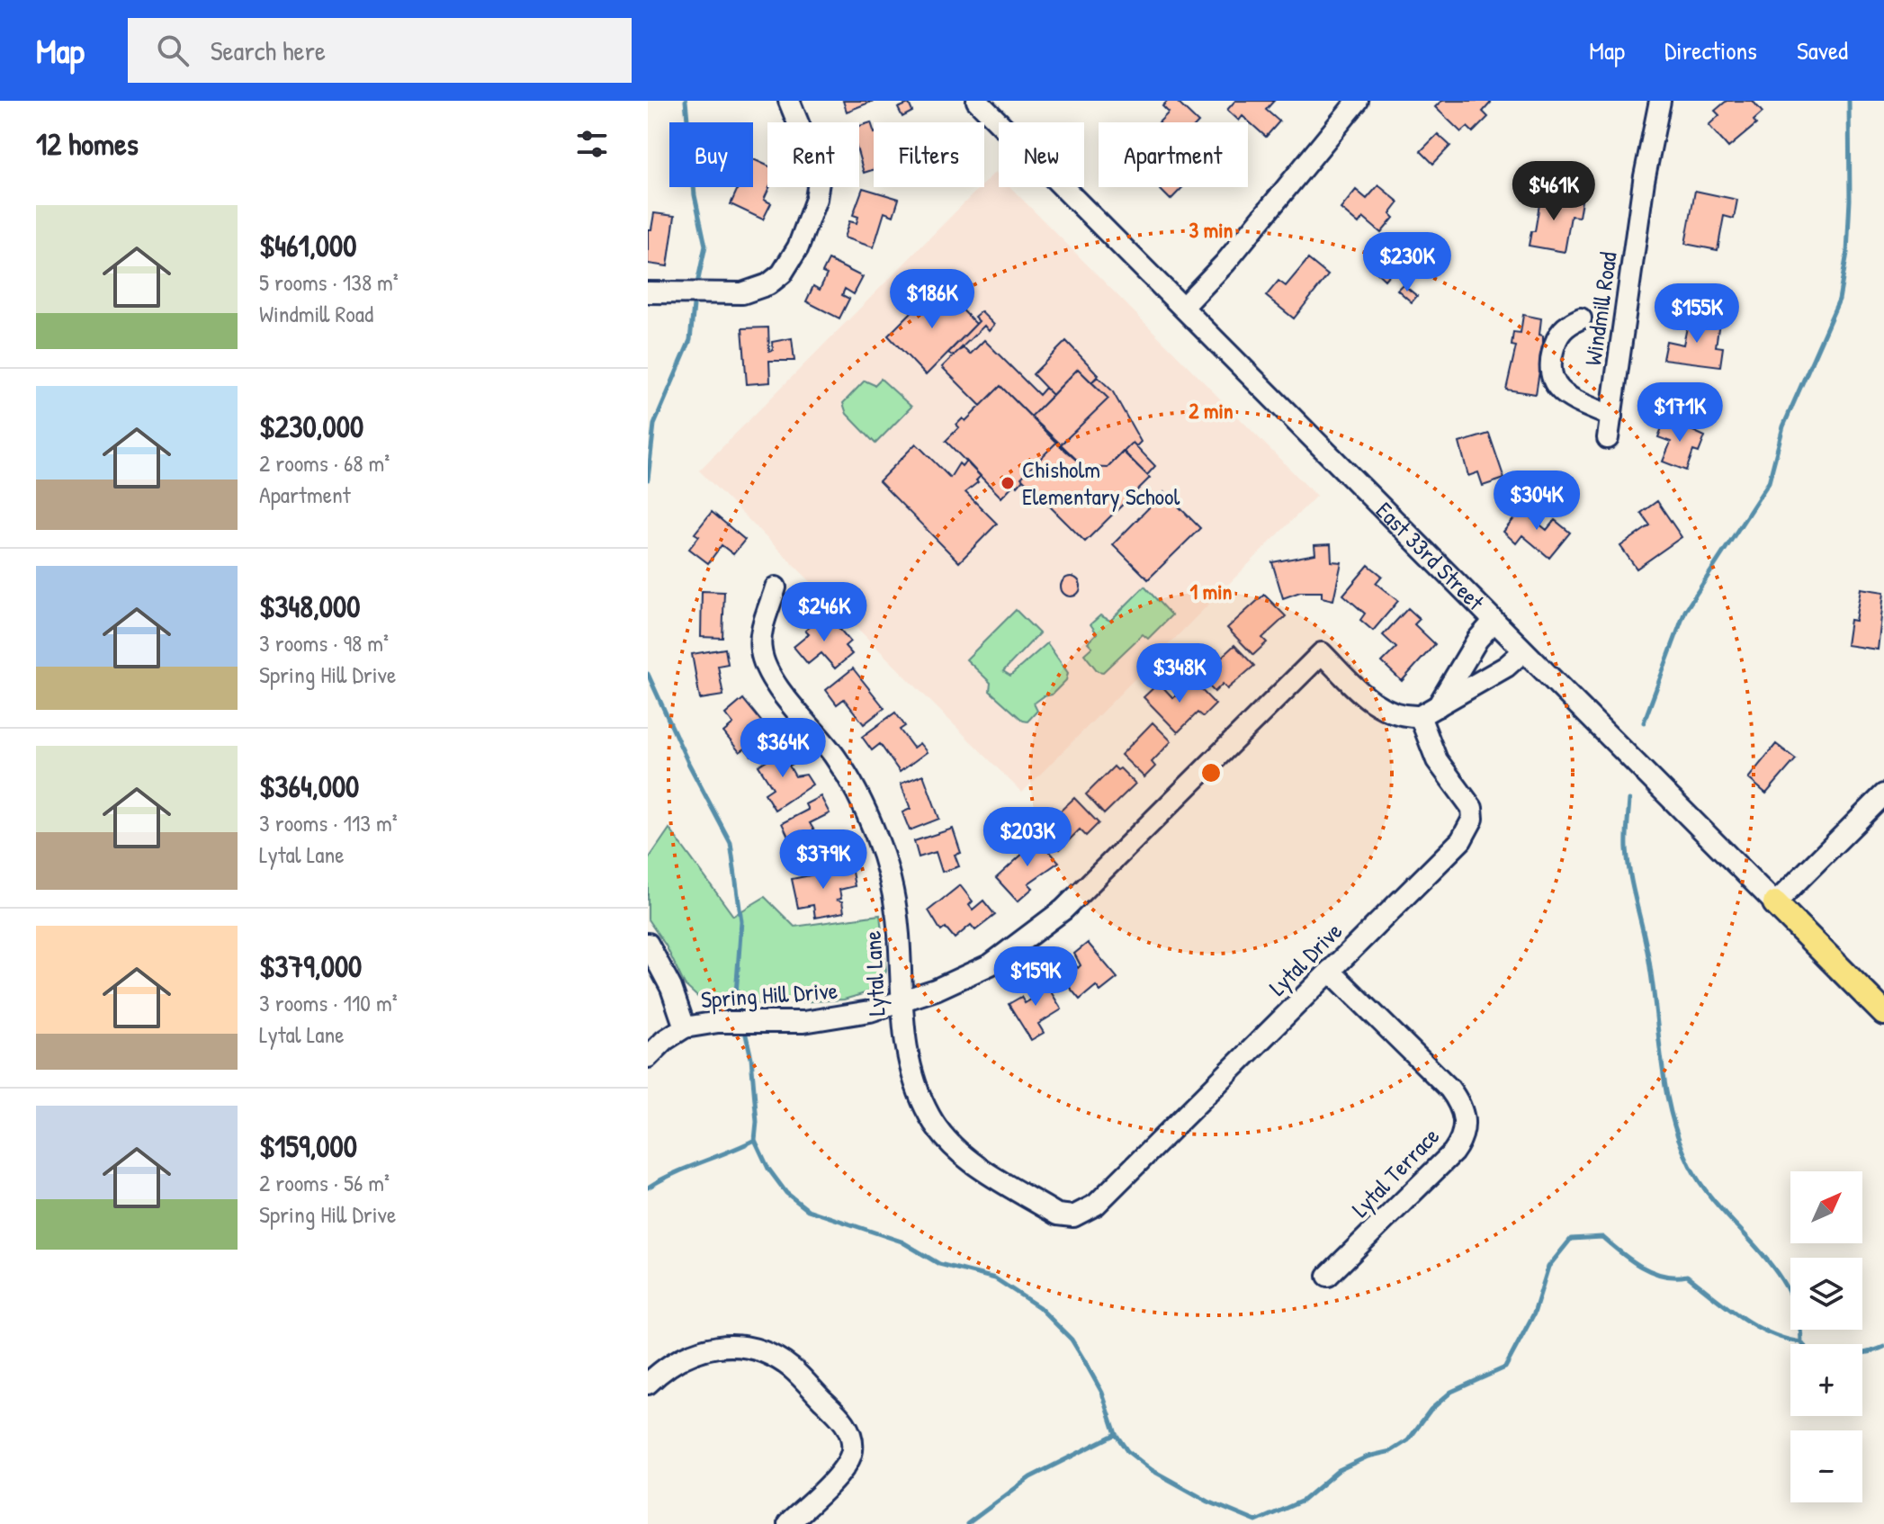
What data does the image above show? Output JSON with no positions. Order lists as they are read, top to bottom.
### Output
{
  "streets": {
    "main road": ["East 33rd Street"],
    "street": [
      "Windmill Road",
      "Lytal Drive",
      "Lytal Lane",
      "Spring Hill Drive",
      "Lytal Terrace"
    ]
  },
  "crossings": [
    ["Lytal Drive", "Lytal Lane"],
    ["Lytal Drive", "Spring Hill Drive"],
    ["Lytal Drive", "Lytal Terrace"],
    ["Lytal Lane", "Spring Hill Drive"]
  ],
  "places": ["Chisholm Elementary School"],
  "north": "top right",
  "page": {
    "header": "Map",
    "search": "Search here",
    "nav": ["Map", "Directions", "Saved"],
    "heading": "12 homes",
    "chip": [
      "Buy",
      "Rent",
      "Filters",
      "New",
      "Apartment"
    ],
    "price": [
      "$461K",
      "$230K",
      "$186K",
      "$155K",
      "$171K",
      "$304K",
      "$246K",
      "$348K",
      "$364K",
      "$203K",
      "$379K",
      "$159K"
    ],
    "list": [
      {
        "name": "$461,000",
        "note": "5 rooms · 138 m² · Windmill Road"
      },
      {
        "name": "$230,000",
        "note": "2 rooms · 68 m² · Apartment"
      },
      {
        "name": "$348,000",
        "note": "3 rooms · 98 m² · Spring Hill Drive"
      },
      {
        "name": "$364,000",
        "note": "3 rooms · 113 m² · Lytal Lane"
      },
      {
        "name": "$379,000",
        "note": "3 rooms · 110 m² · Lytal Lane"
      },
      {
        "name": "$159,000",
        "note": "2 rooms · 56 m² · Spring Hill Drive"
      }
    ],
    "map_buttons": ["+", "−"]
  },
  "rings": ["3 min", "2 min", "1 min"]
}
